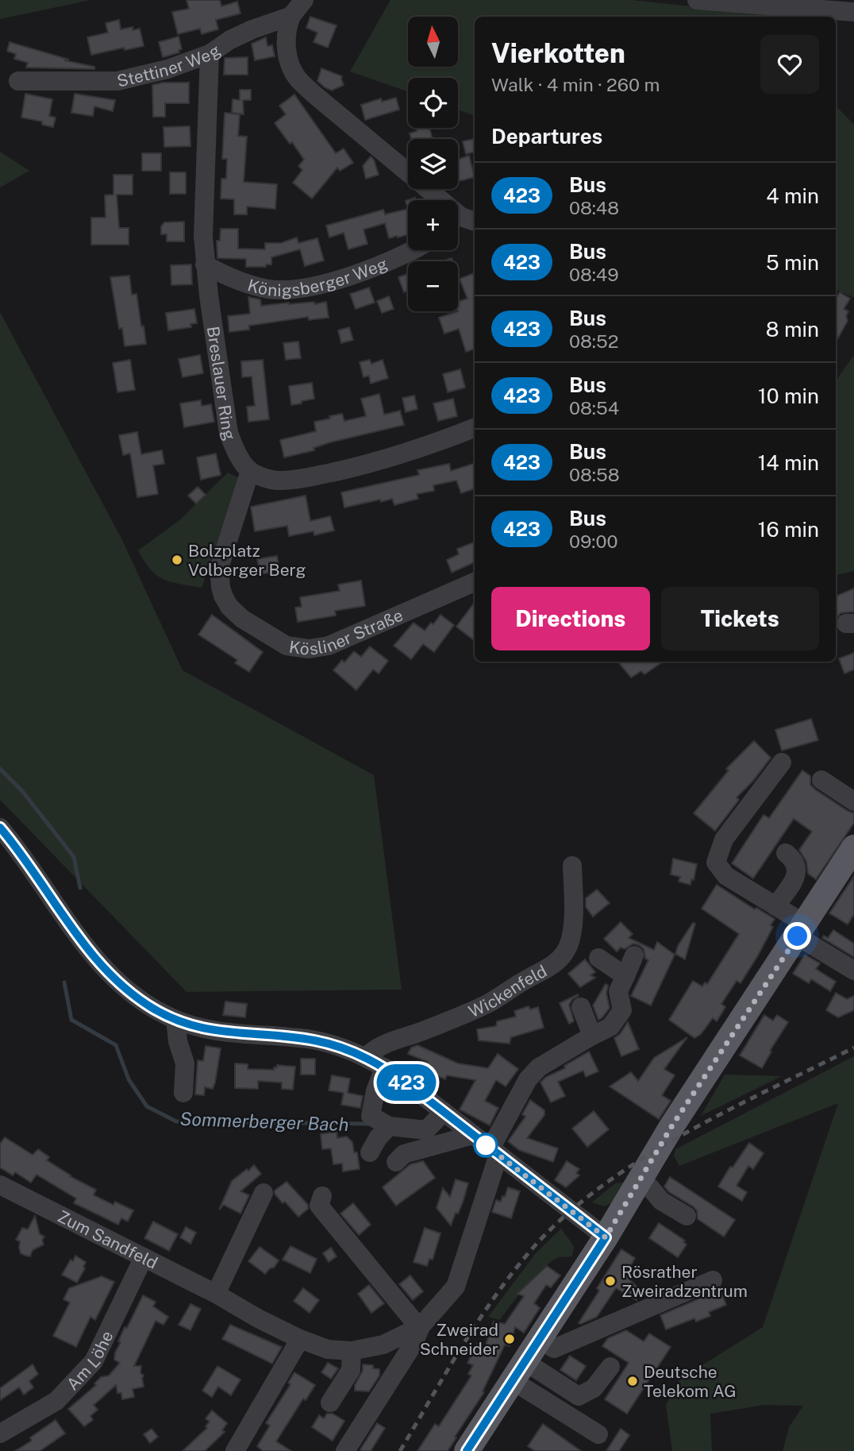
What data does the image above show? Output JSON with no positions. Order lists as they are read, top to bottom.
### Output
{
  "streets": {
    "street": [
      "Stettiner Weg",
      "Königsberger Weg",
      "Breslauer Ring",
      "Kösliner Straße",
      "Wickenfeld",
      "Zum Sandfeld",
      "Am Löhe"
    ]
  },
  "crossings": [
    ["Stettiner Weg", "Breslauer Ring"],
    ["Königsberger Weg", "Breslauer Ring"],
    ["Breslauer Ring", "Kösliner Straße"],
    ["Zum Sandfeld", "Am Löhe"]
  ],
  "water": ["Sommerberger Bach"],
  "places": [
    "Bolzplatz Volberger Berg",
    "Rösrather Zweiradzentrum",
    "Zweirad Schneider",
    "Deutsche Telekom AG"
  ],
  "lines": ["bus line 423"],
  "north": "top",
  "page": {
    "on_map": "423",
    "map_buttons": ["+", "−"],
    "heading": [
      ["Vierkotten", "Walk · 4 min · 260 m"],
      "Departures"
    ],
    "list": [
      {
        "mark": "423",
        "name": "Bus",
        "note": "08:48",
        "value": "4 min"
      },
      {
        "mark": "423",
        "name": "Bus",
        "note": "08:49",
        "value": "5 min"
      },
      {
        "mark": "423",
        "name": "Bus",
        "note": "08:52",
        "value": "8 min"
      },
      {
        "mark": "423",
        "name": "Bus",
        "note": "08:54",
        "value": "10 min"
      },
      {
        "mark": "423",
        "name": "Bus",
        "note": "08:58",
        "value": "14 min"
      },
      {
        "mark": "423",
        "name": "Bus",
        "note": "09:00",
        "value": "16 min"
      }
    ],
    "buttons": ["Directions", "Tickets"]
  }
}
